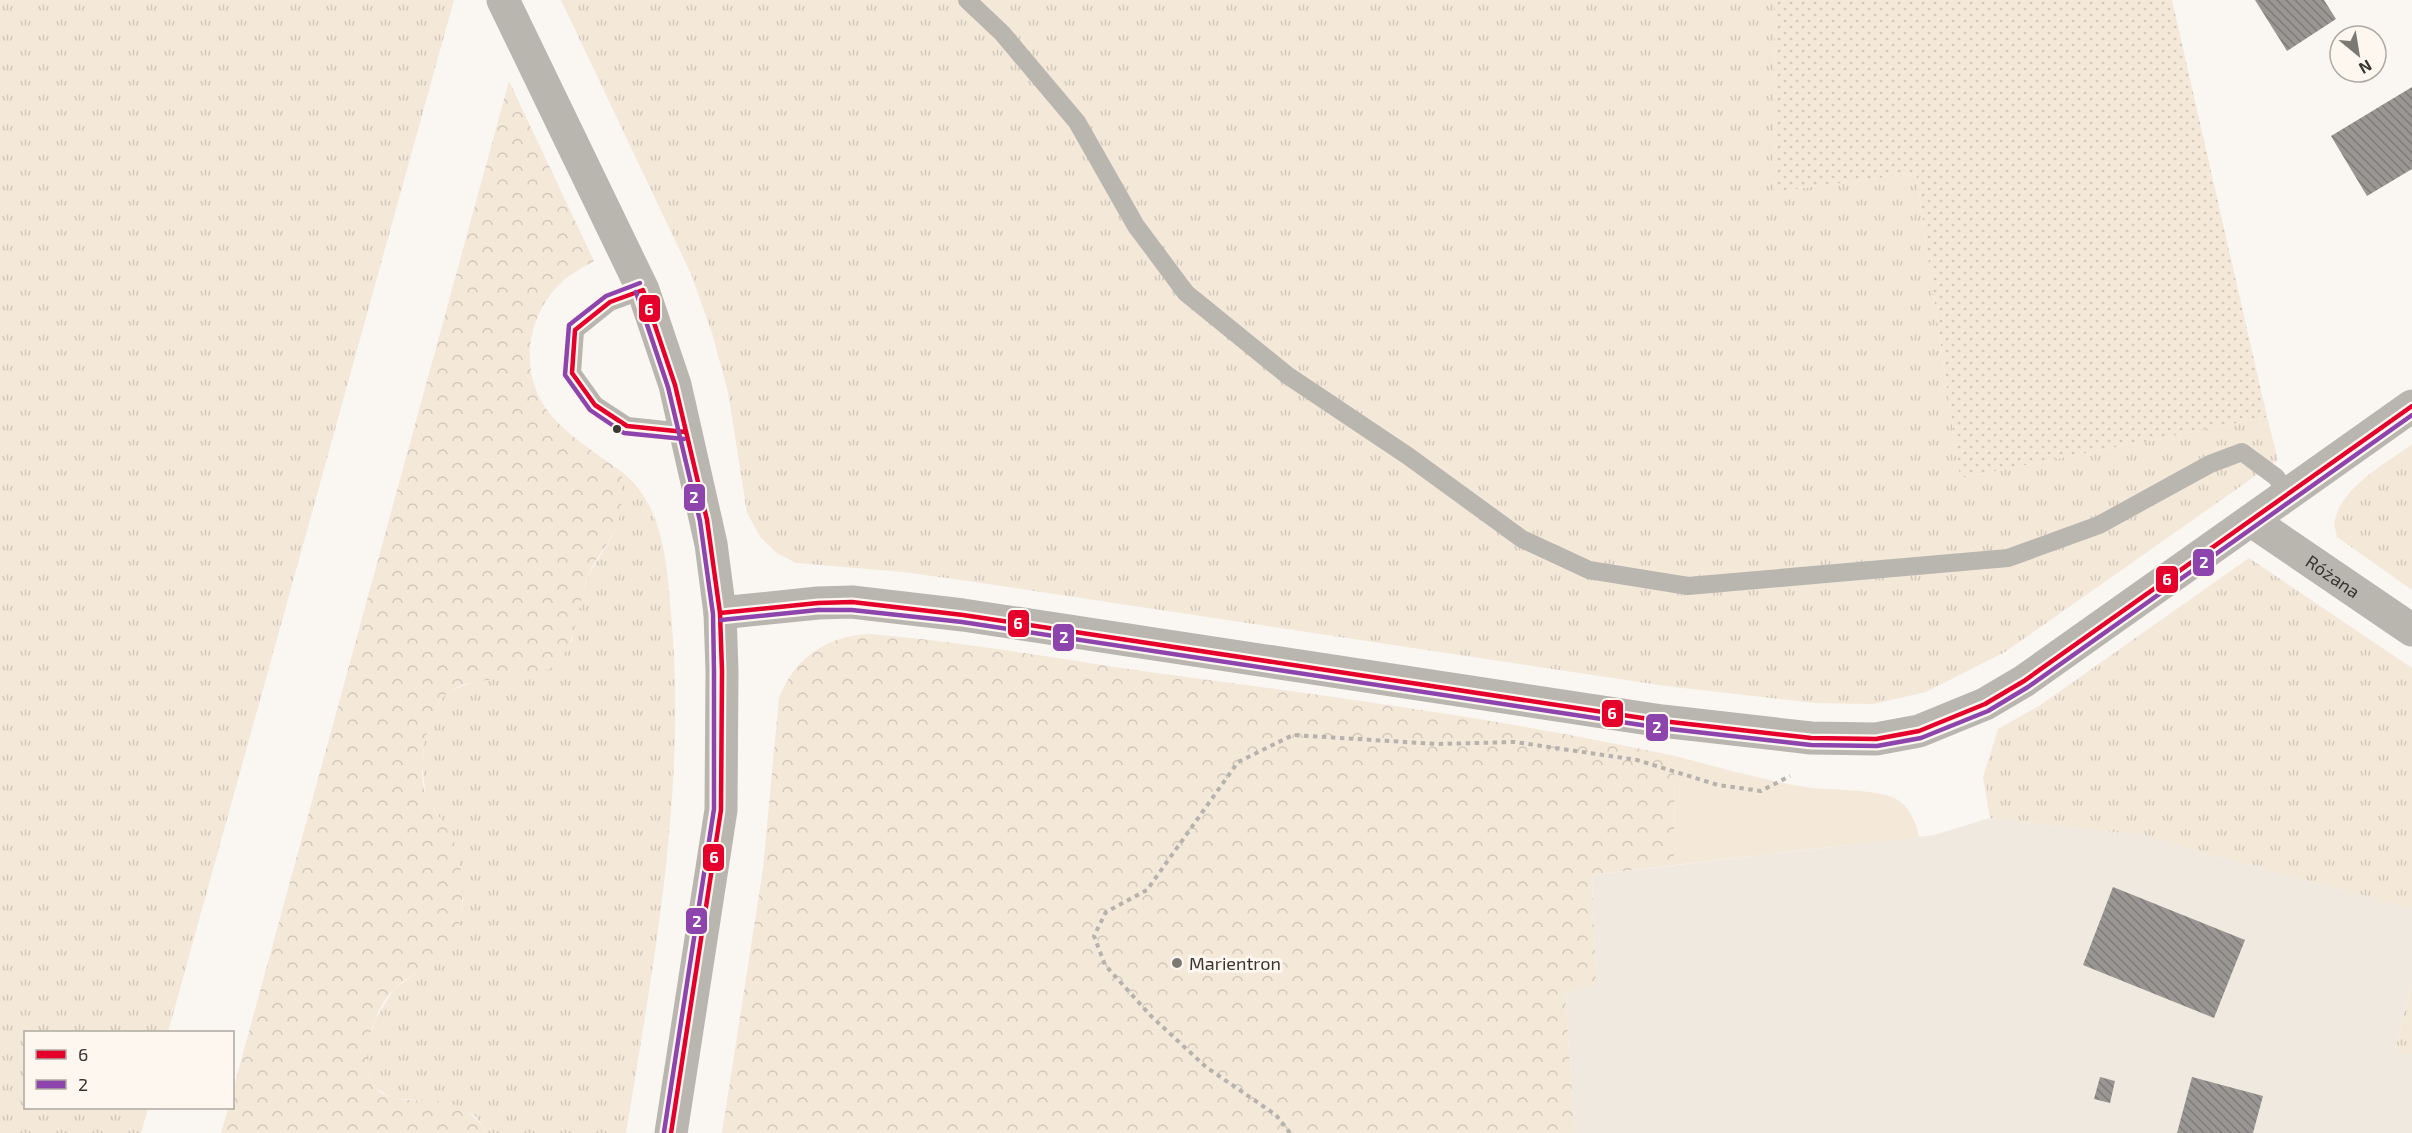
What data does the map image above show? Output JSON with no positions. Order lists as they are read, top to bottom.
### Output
{
  "streets": {
    "street": ["Różana"]
  },
  "places": ["Marientron"],
  "lines": ["transit line 2", "transit line 6"],
  "legend": ["6", "2"],
  "north": "bottom right"
}
